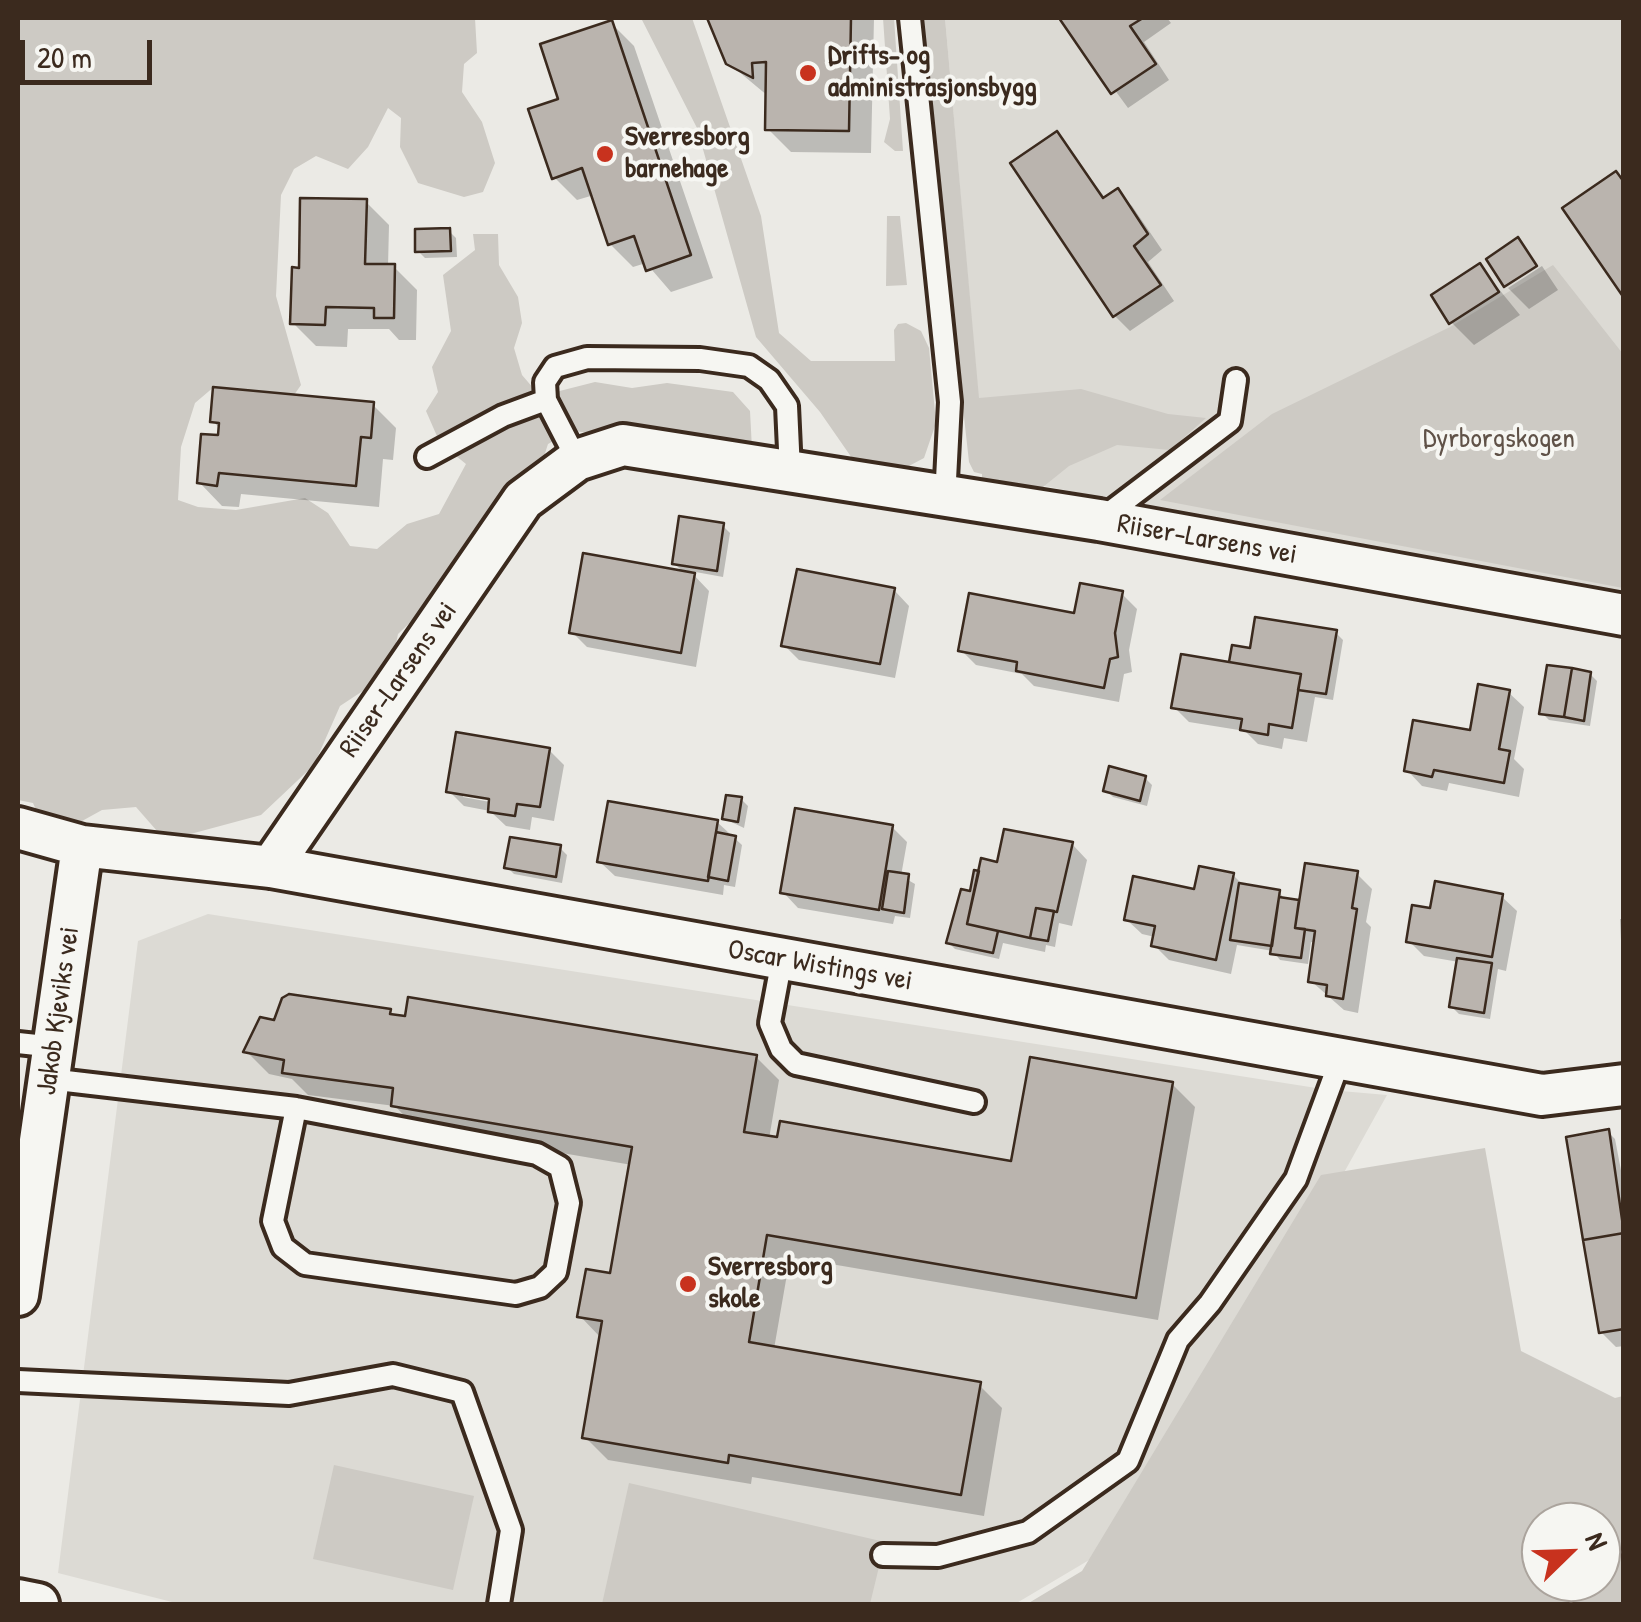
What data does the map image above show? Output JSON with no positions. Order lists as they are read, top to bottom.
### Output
{
  "streets": {
    "street": ["Riiser-Larsens vei", "Oscar Wistings vei", "Jakob Kjeviks vei"]
  },
  "crossings": [
    ["Riiser-Larsens vei", "Oscar Wistings vei"],
    ["Oscar Wistings vei", "Jakob Kjeviks vei"]
  ],
  "parks": ["Dyrborgskogen"],
  "places": ["Drifts- og administrasjonsbygg", "Sverresborg barnehage", "Sverresborg skole"],
  "scale_bar": "20 m",
  "north": "top right"
}
